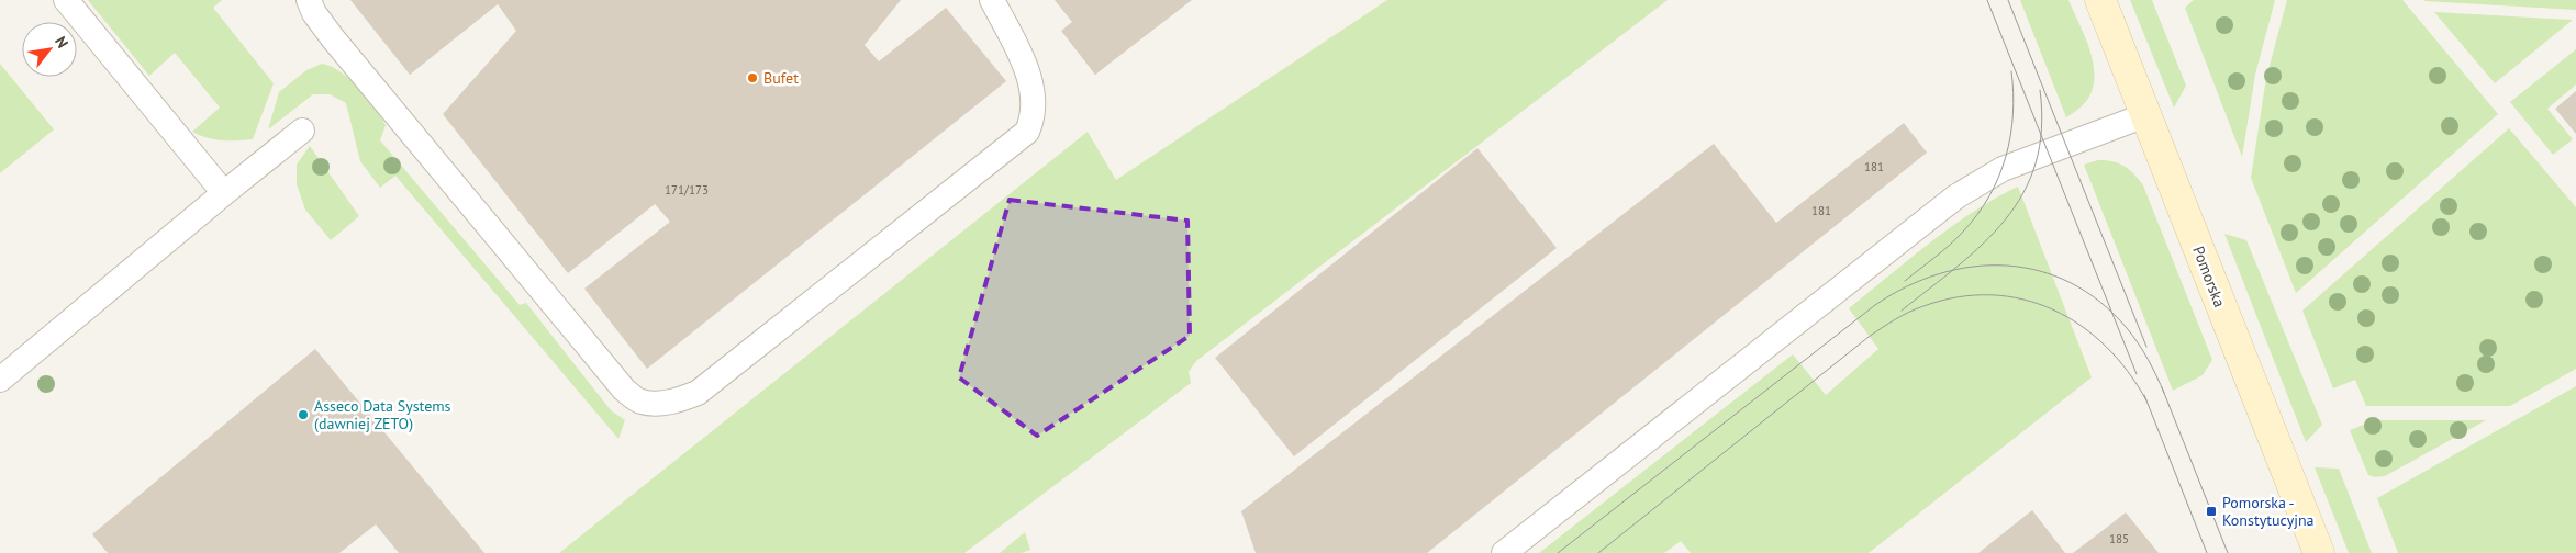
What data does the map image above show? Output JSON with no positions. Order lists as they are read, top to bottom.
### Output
{
  "streets": {
    "street": ["Pomorska"]
  },
  "places": {
    "other": ["Bufet", "Asseco Data Systems (dawniej ZETO)"],
    "transit": ["Pomorska - Konstytucyjna"]
  },
  "house_numbers": [
    "181",
    "171/173",
    "181",
    "185"
  ],
  "north": "top right"
}
